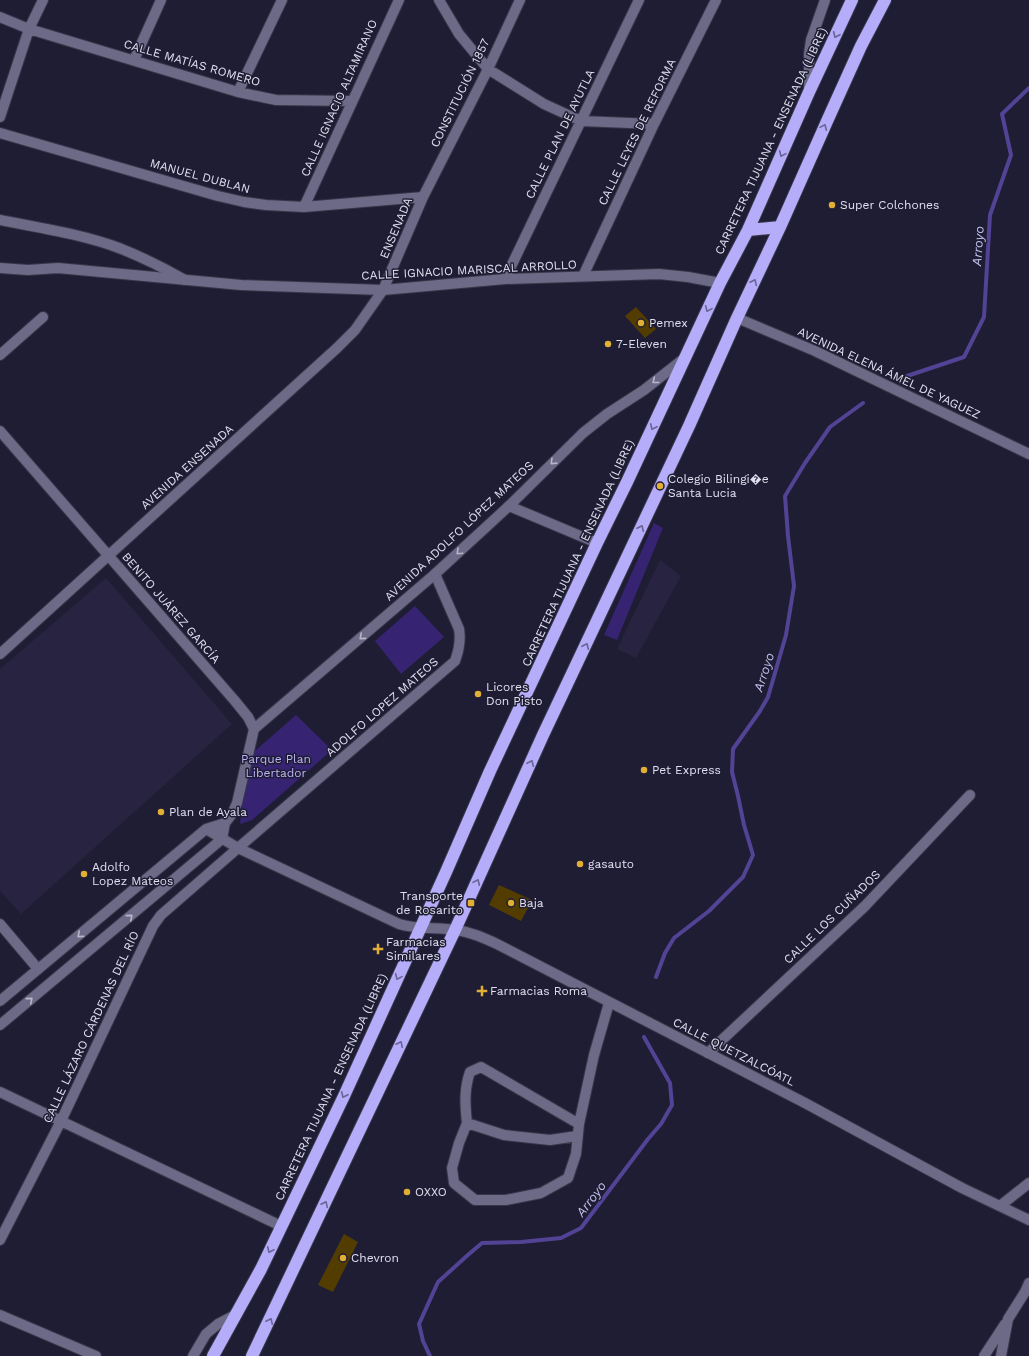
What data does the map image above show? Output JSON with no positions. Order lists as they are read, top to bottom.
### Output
{
  "streets": {
    "highway": ["CARRETERA TIJUANA - ENSENADA (LIBRE)"],
    "street": [
      "CALLE MATÍAS ROMERO",
      "CONSTITUCIÓN 1857",
      "CALLE IGNACIO ALTAMIRANO",
      "CALLE LEYES DE REFORMA",
      "CALLE PLAN DE AYUTLA",
      "MANUEL DUBLAN",
      "ENSENADA",
      "CALLE IGNACIO MARISCAL ARROLLO",
      "AVENIDA ELENA ÁMEL DE YAGUEZ",
      "AVENIDA ENSENADA",
      "AVENIDA ADOLFO LÓPEZ MATEOS",
      "BENITO JUÁREZ GARCÍA",
      "ADOLFO LOPEZ MATEOS",
      "CALLE LOS CUÑADOS",
      "CALLE LÁZARO CÁRDENAS DEL RÍO",
      "CALLE QUETZALCÓATL"
    ]
  },
  "crossings": [
    ["CALLE MATÍAS ROMERO", "CALLE IGNACIO ALTAMIRANO"],
    ["CONSTITUCIÓN 1857", "MANUEL DUBLAN"],
    ["CONSTITUCIÓN 1857", "ENSENADA"],
    ["CALLE IGNACIO ALTAMIRANO", "MANUEL DUBLAN"],
    ["CALLE LEYES DE REFORMA", "CALLE IGNACIO MARISCAL ARROLLO"],
    ["CALLE PLAN DE AYUTLA", "CALLE IGNACIO MARISCAL ARROLLO"],
    ["CARRETERA TIJUANA - ENSENADA (LIBRE)", "CALLE IGNACIO MARISCAL ARROLLO"],
    ["CARRETERA TIJUANA - ENSENADA (LIBRE)", "AVENIDA ADOLFO LÓPEZ MATEOS"],
    ["CARRETERA TIJUANA - ENSENADA (LIBRE)", "CALLE QUETZALCÓATL"],
    ["MANUEL DUBLAN", "ENSENADA"],
    ["ENSENADA", "CALLE IGNACIO MARISCAL ARROLLO"],
    ["ENSENADA", "AVENIDA ENSENADA"],
    ["CALLE IGNACIO MARISCAL ARROLLO", "AVENIDA ENSENADA"],
    ["AVENIDA ENSENADA", "BENITO JUÁREZ GARCÍA"],
    ["AVENIDA ADOLFO LÓPEZ MATEOS", "BENITO JUÁREZ GARCÍA"],
    ["AVENIDA ADOLFO LÓPEZ MATEOS", "ADOLFO LOPEZ MATEOS"],
    ["ADOLFO LOPEZ MATEOS", "CALLE LÁZARO CÁRDENAS DEL RÍO"],
    ["CALLE LOS CUÑADOS", "CALLE QUETZALCÓATL"]
  ],
  "one_way": ["AVENIDA ADOLFO LÓPEZ MATEOS"],
  "water": ["Arroyo"],
  "parks": ["Parque Plan Libertador"],
  "places": {
    "other": [
      "Super Colchones",
      "Pemex",
      "7-Eleven",
      "Colegio Bilingi�e Santa Lucia",
      "Licores Don Pisto",
      "Pet Express",
      "Plan de Ayala",
      "gasauto",
      "Adolfo Lopez Mateos",
      "Baja",
      "OXXO",
      "Chevron"
    ],
    "transit": ["Transporte de Rosarito"],
    "health": ["Farmacias Similares", "Farmacias Roma"]
  }
}
